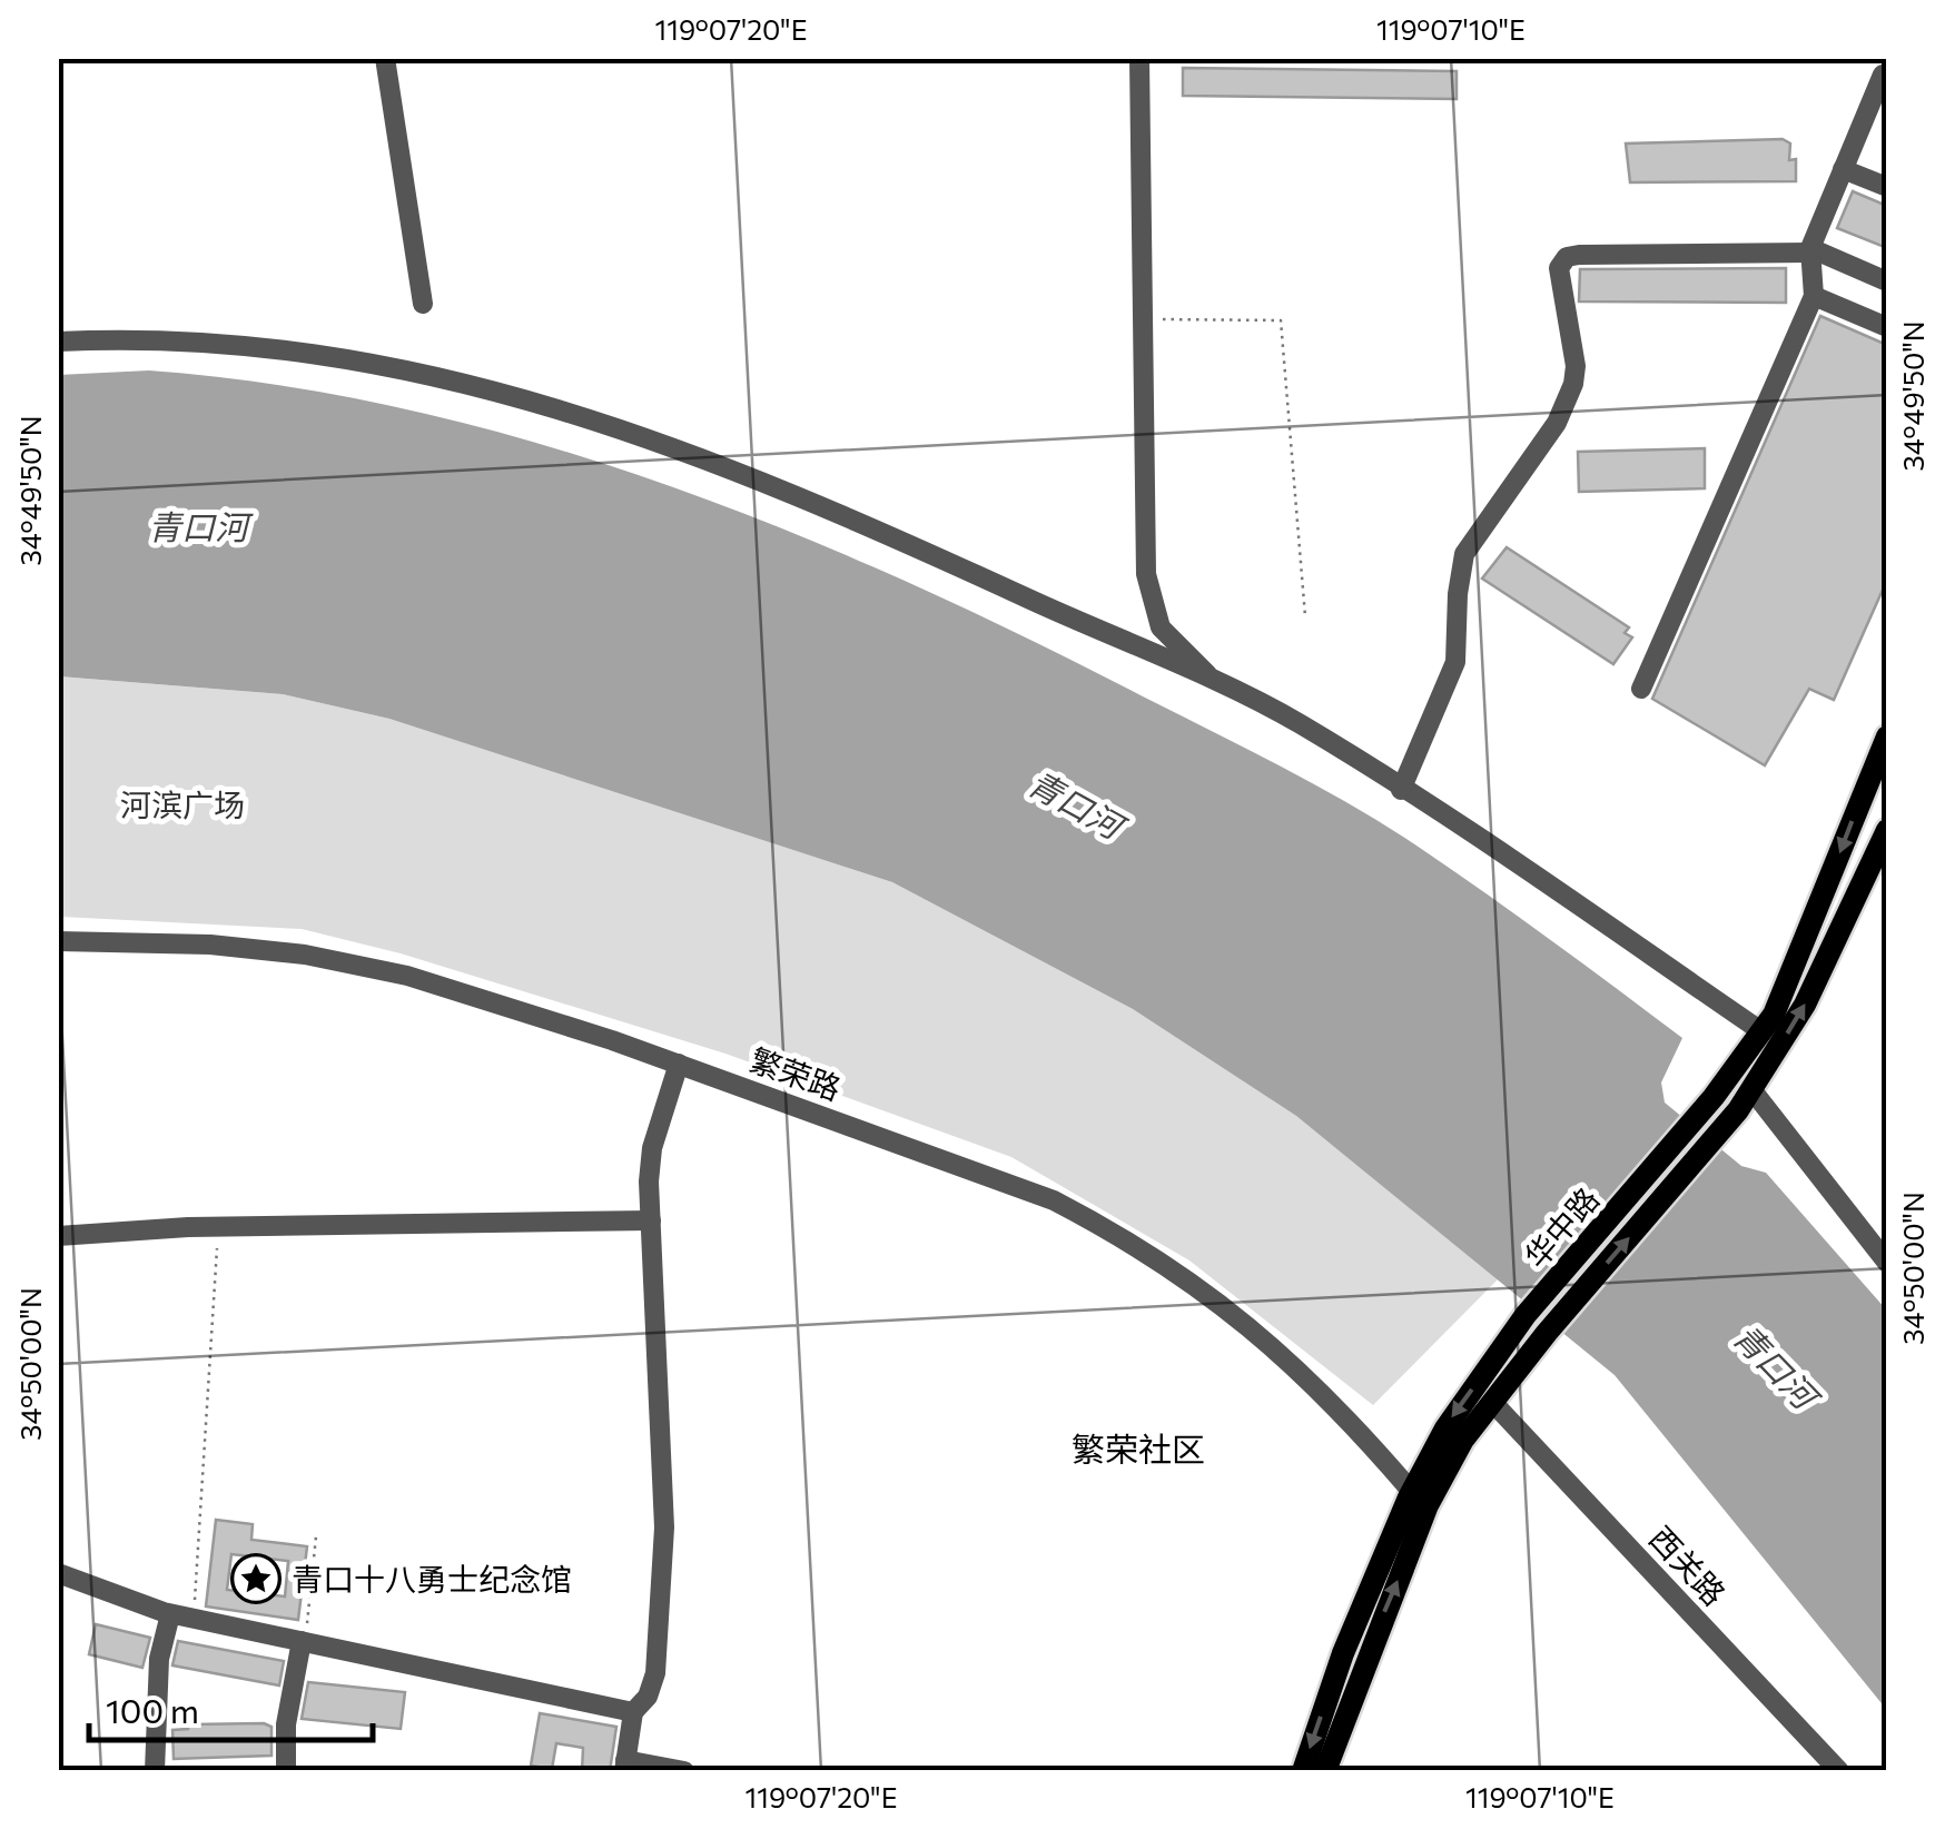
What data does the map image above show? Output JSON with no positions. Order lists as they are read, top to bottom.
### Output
{
  "streets": {
    "main road": ["华中路"],
    "street": ["繁荣路", "西关路"]
  },
  "crossings": [
    ["繁荣路", "华中路"],
    ["华中路", "西关路"]
  ],
  "districts": ["繁荣社区"],
  "water": ["青口河"],
  "parks": ["河滨广场"],
  "places": {
    "place": ["青口十八勇士纪念馆"]
  },
  "scale_bar": "100 m",
  "coordinates": [
    "119°07'20\"E",
    "119°07'10\"E",
    "34°49'50\"N",
    "34°50'00\"N"
  ]
}
